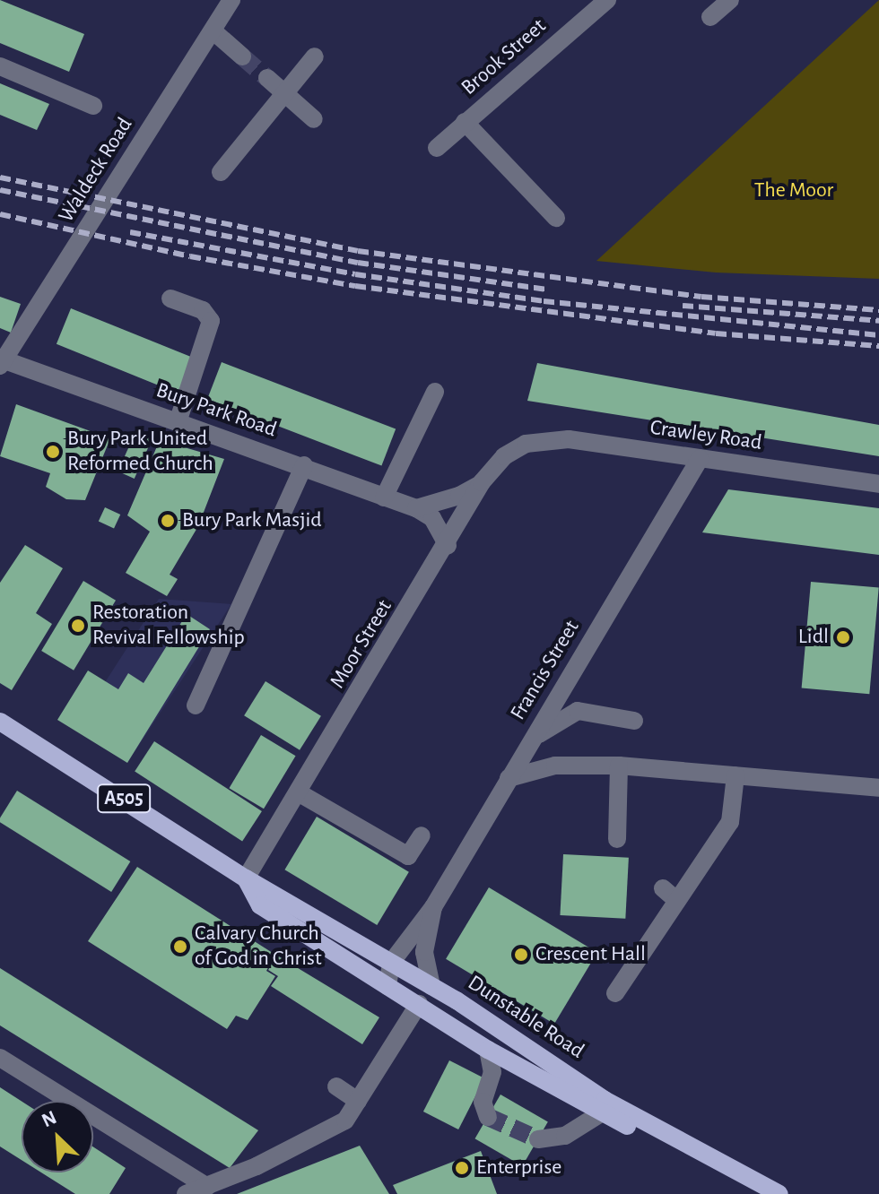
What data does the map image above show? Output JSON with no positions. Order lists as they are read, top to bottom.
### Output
{
  "streets": {
    "main road": ["A505", "Dunstable Road"],
    "street": [
      "Brook Street",
      "Waldeck Road",
      "Bury Park Road",
      "Crawley Road",
      "Moor Street",
      "Francis Street"
    ]
  },
  "crossings": [
    ["Waldeck Road", "Bury Park Road"],
    ["Crawley Road", "Moor Street"],
    ["Crawley Road", "Francis Street"],
    ["Moor Street", "Dunstable Road"],
    ["Francis Street", "Dunstable Road"]
  ],
  "parks": ["The Moor"],
  "places": [
    "Bury Park United Reformed Church",
    "Bury Park Masjid",
    "Restoration Revival Fellowship",
    "Lidl",
    "Calvary Church of God in Christ",
    "Crescent Hall",
    "Enterprise"
  ],
  "north": "top left"
}
